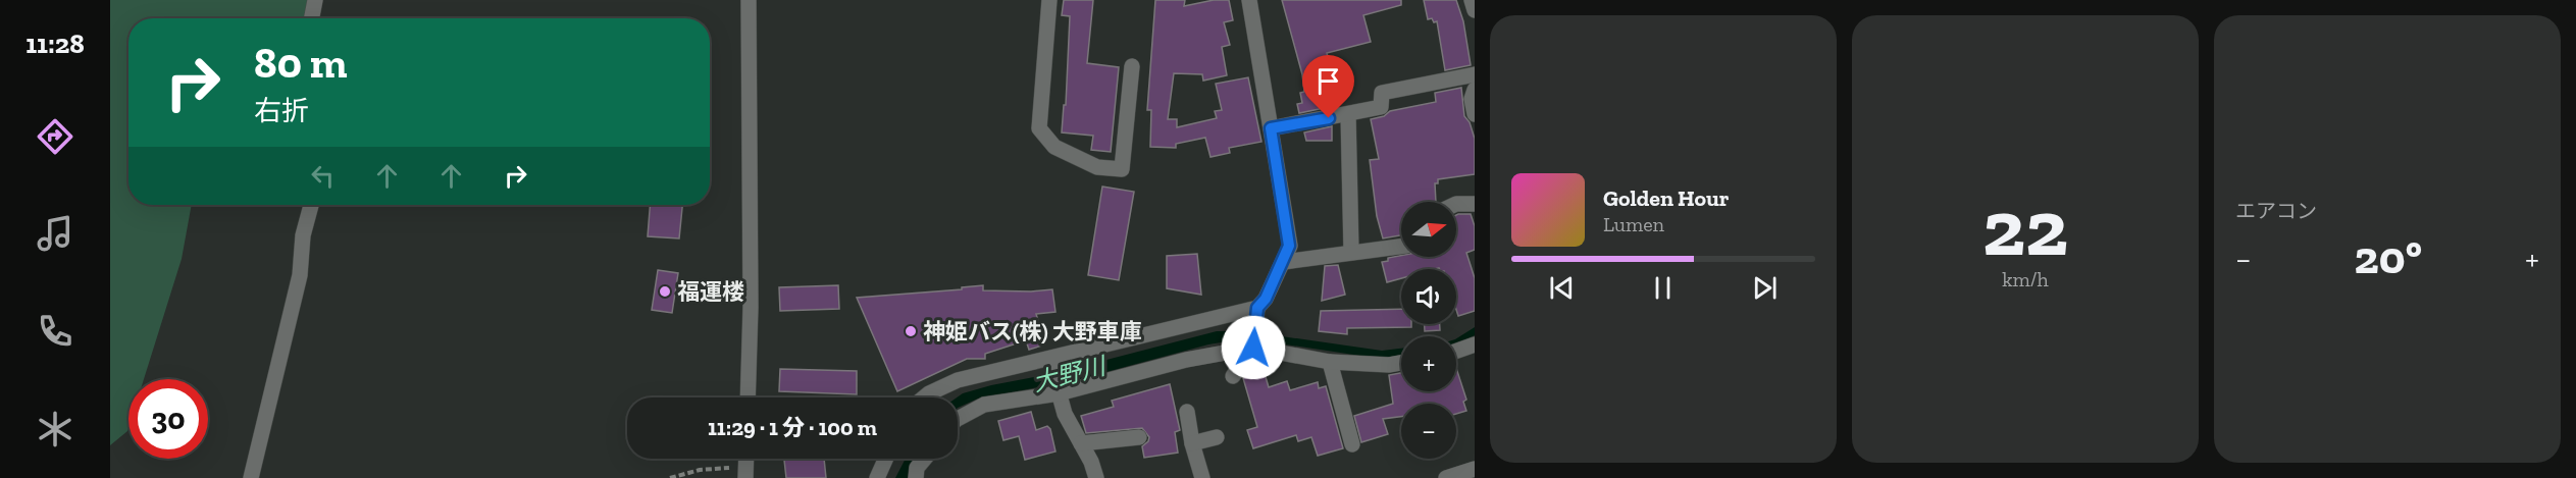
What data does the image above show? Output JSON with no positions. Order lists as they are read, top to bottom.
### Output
{
  "water": ["大野川"],
  "places": ["福運楼", "神姫バス(株) 大野車庫"],
  "north": "right",
  "page": {
    "tabs": "11:28",
    "tile": [
      ["22", "km/h"],
      "エアコン"
    ],
    "turn": ["80 m", "右折"],
    "song": ["Golden Hour", "Lumen"],
    "map_buttons": ["+", "−"],
    "heat": ["−", "20°", "+"],
    "limit": "30",
    "trip": "11:29 · 1 分 · 100 m"
  }
}
